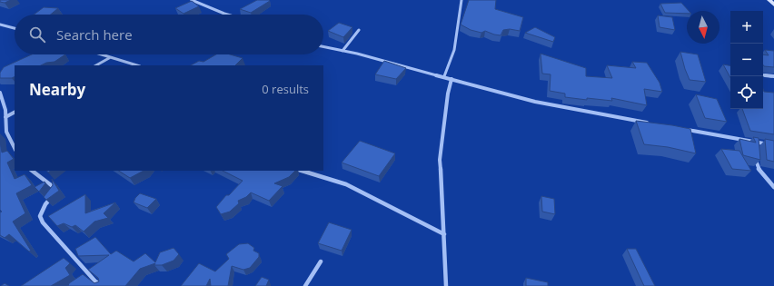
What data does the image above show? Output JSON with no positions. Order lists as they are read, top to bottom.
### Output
{
  "north": "bottom",
  "page": {
    "map_buttons": ["+", "−"],
    "search": "Search here",
    "heading": ["Nearby", "0 results"]
  }
}
